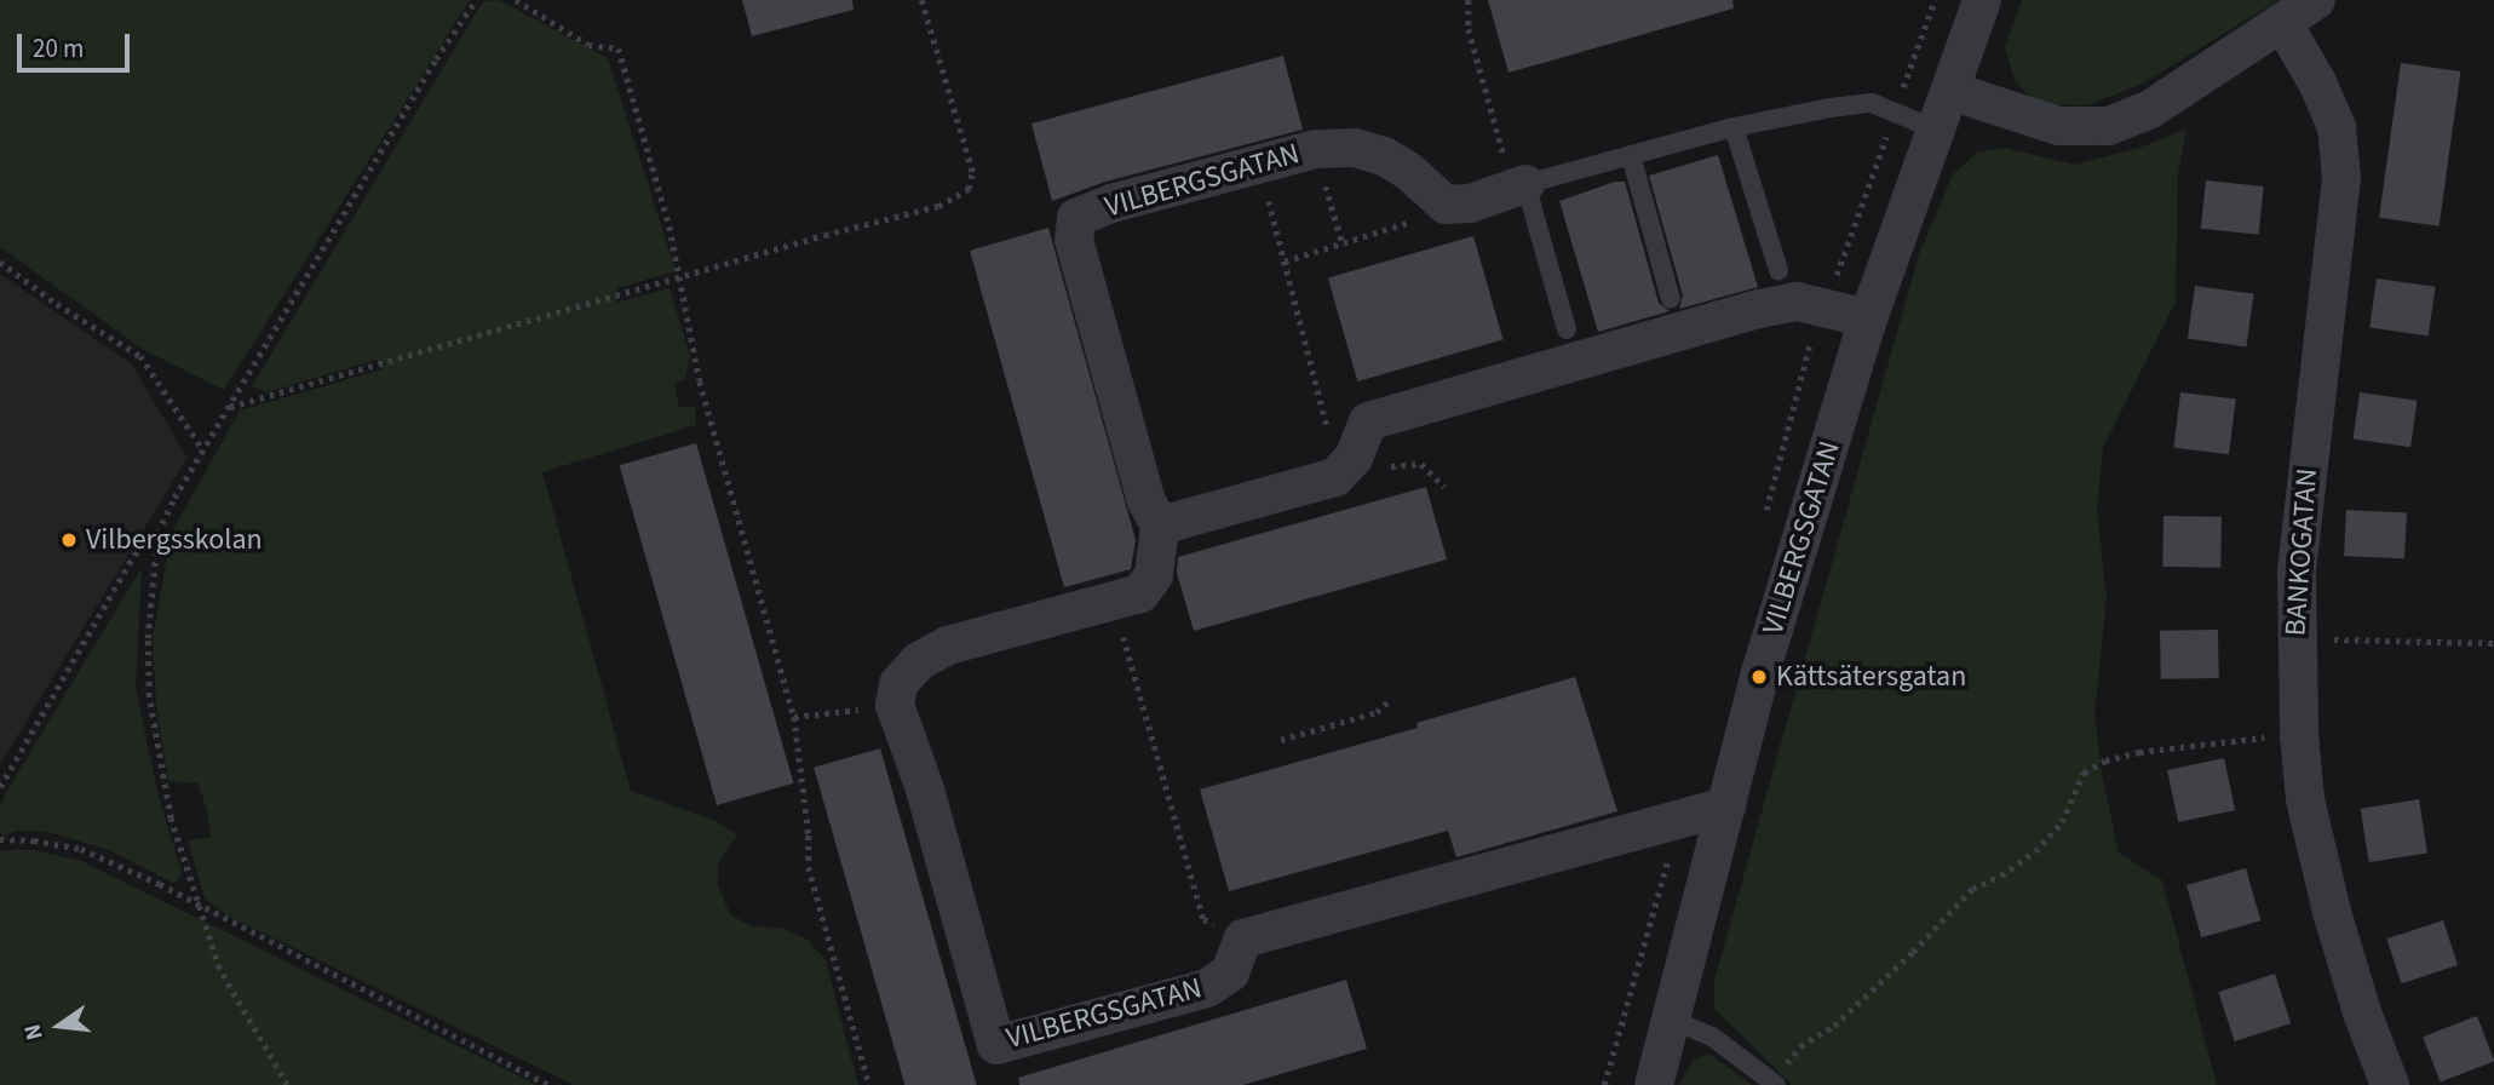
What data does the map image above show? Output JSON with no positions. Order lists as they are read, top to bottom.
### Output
{
  "streets": {
    "street": ["VILBERGSGATAN", "BANKOGATAN"]
  },
  "places": ["Vilbergsskolan", "Kättsätersgatan"],
  "scale_bar": "20 m",
  "north": "left"
}
